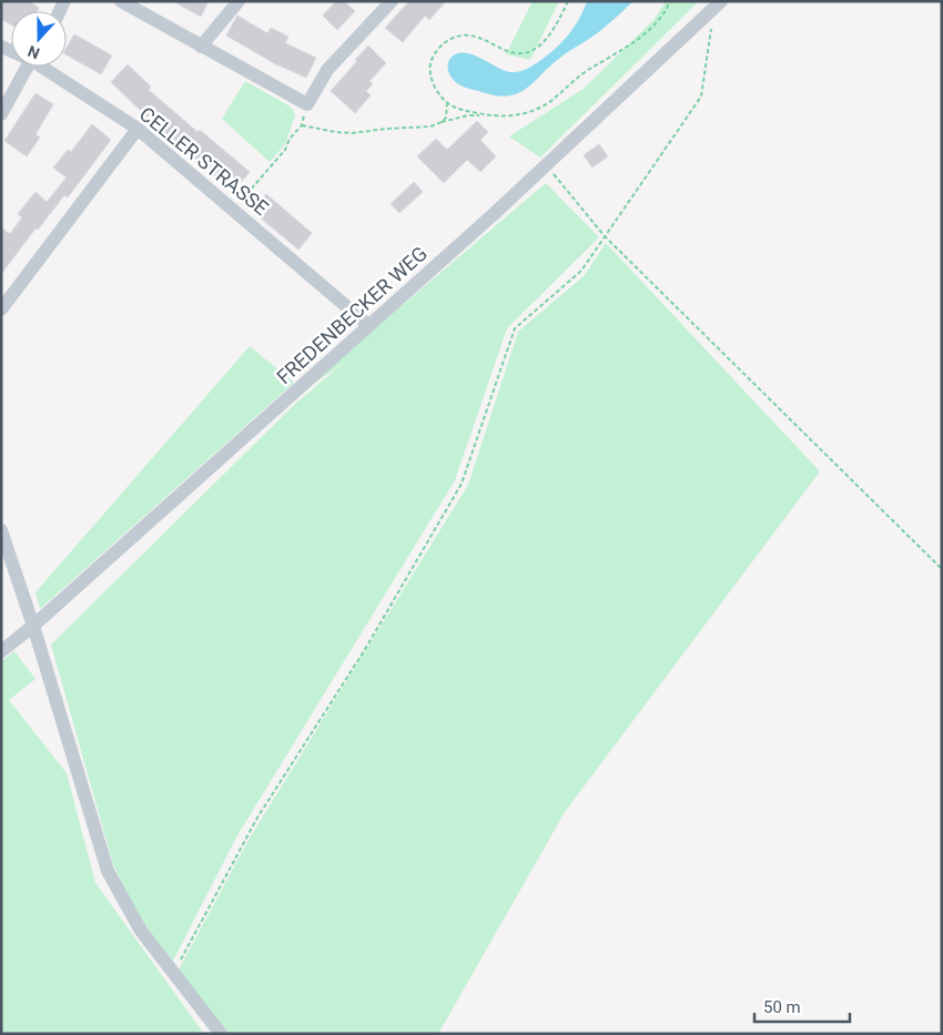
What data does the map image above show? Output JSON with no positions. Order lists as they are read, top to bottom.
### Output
{
  "streets": {
    "street": ["CELLER STRASSE", "FREDENBECKER WEG"]
  },
  "crossings": [
    ["CELLER STRASSE", "FREDENBECKER WEG"]
  ],
  "scale_bar": "50 m",
  "north": "bottom"
}
